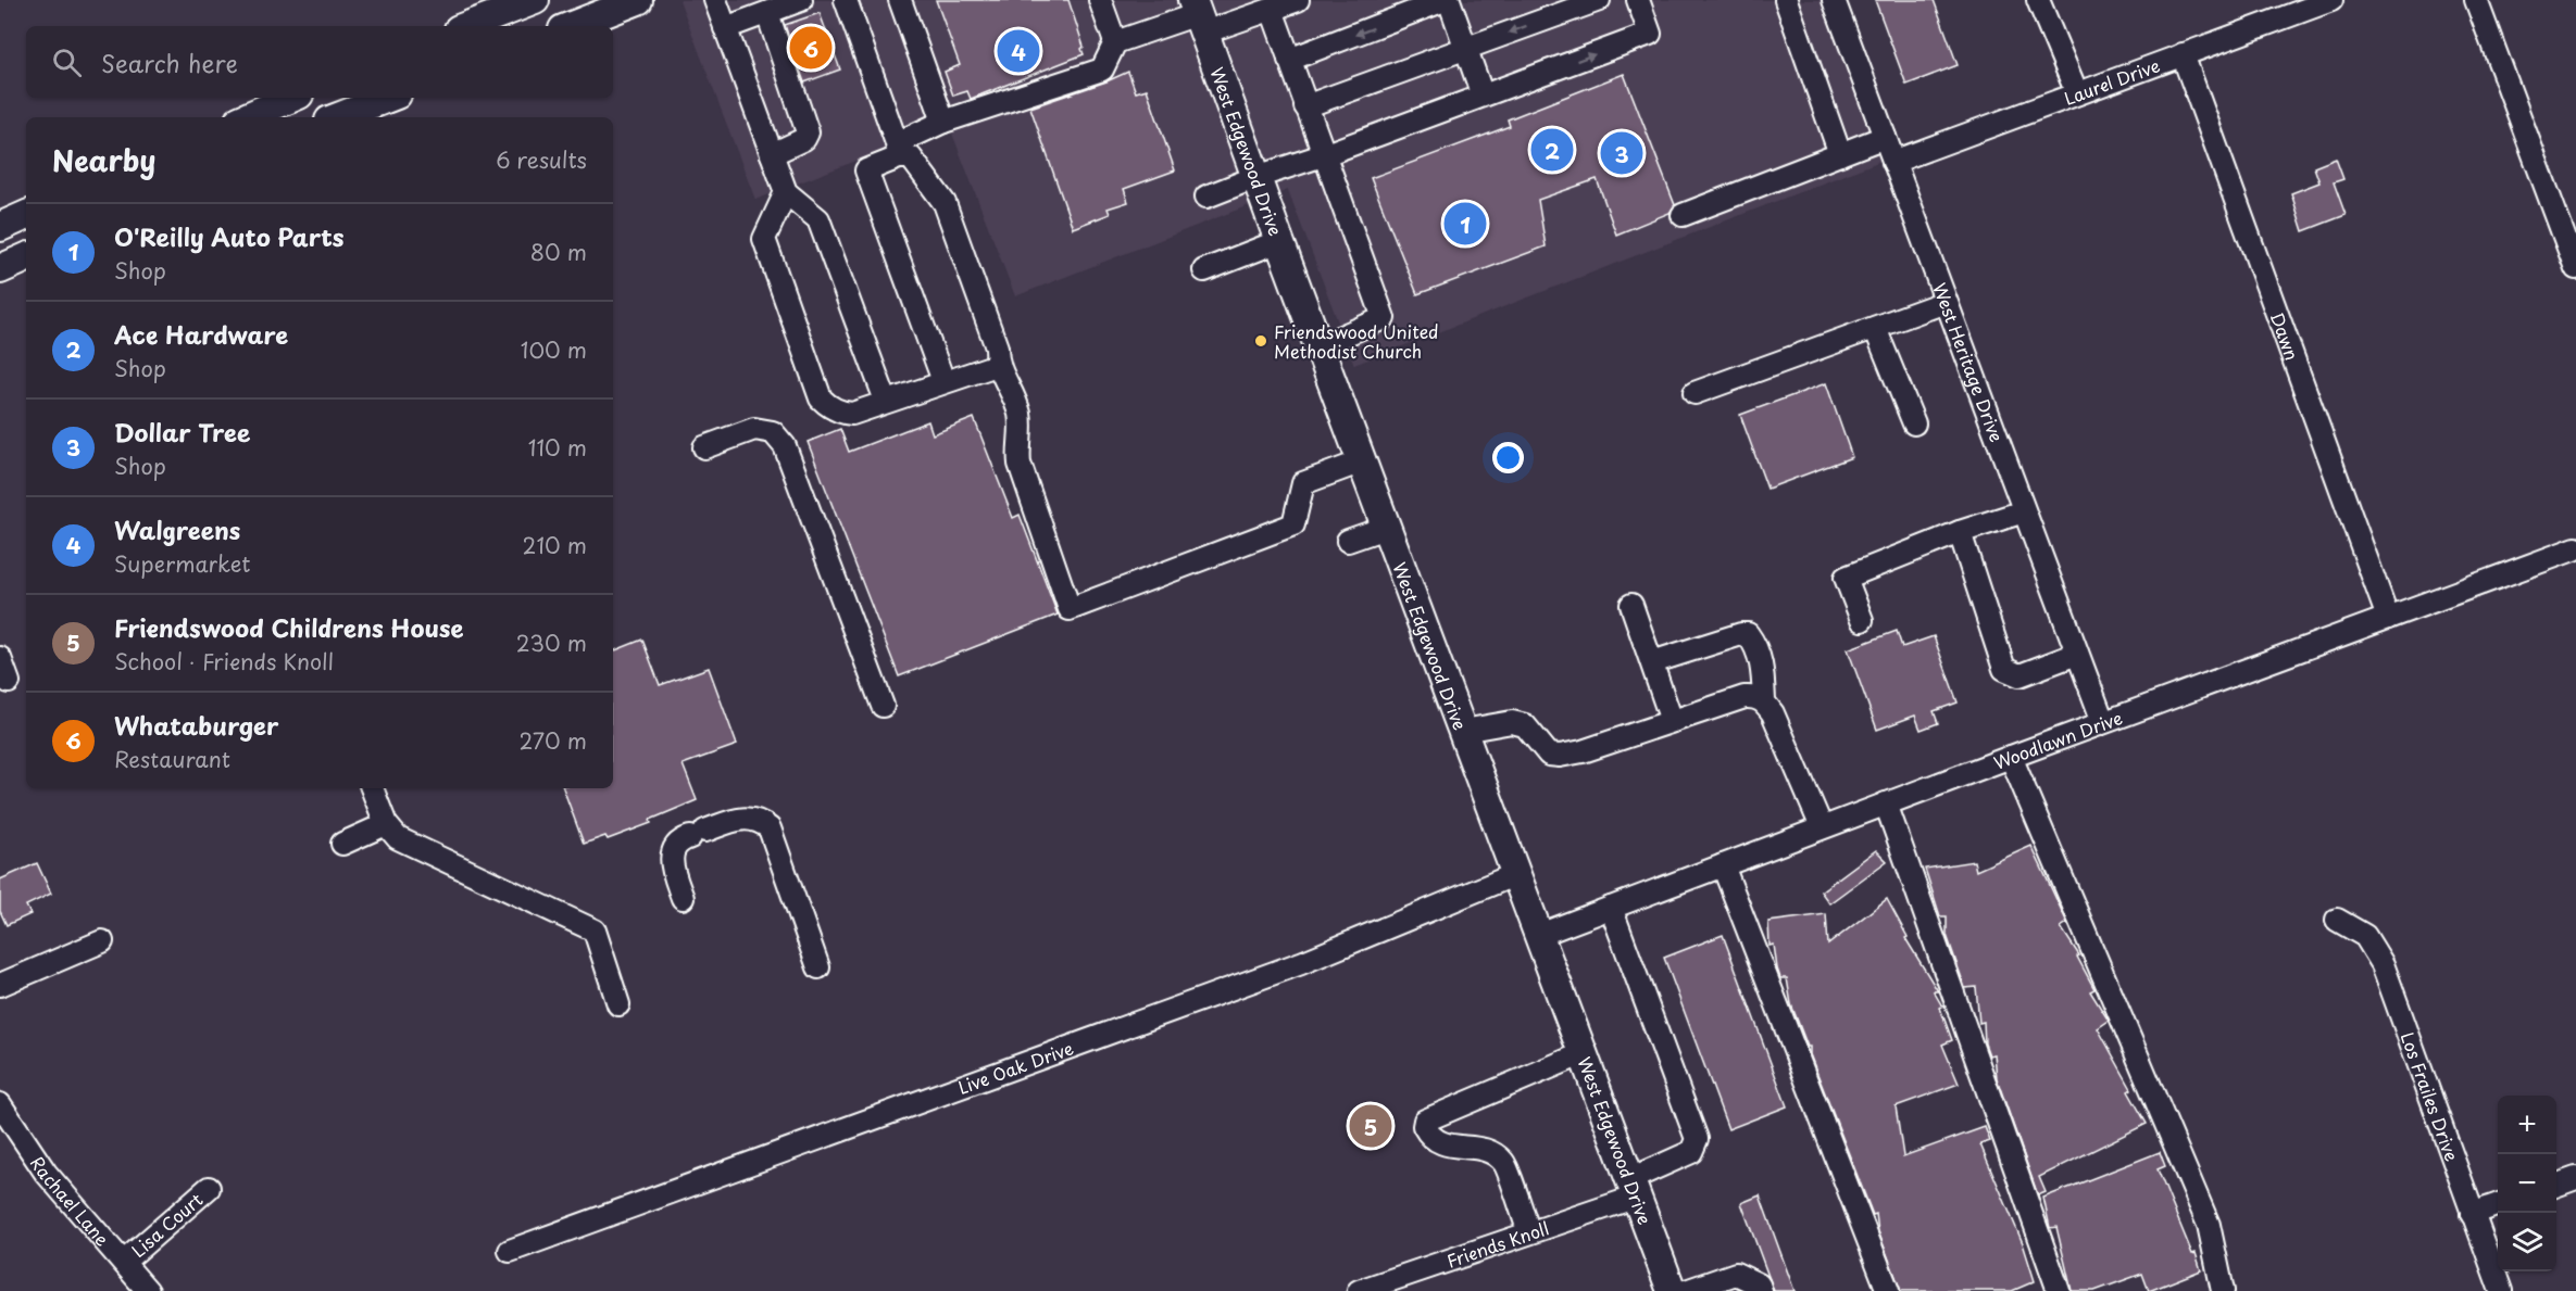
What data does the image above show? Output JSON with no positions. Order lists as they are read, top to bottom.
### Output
{
  "streets": {
    "main road": ["West Edgewood Drive"],
    "street": [
      "Laurel Drive",
      "Dawn",
      "West Heritage Drive",
      "Woodlawn Drive",
      "Live Oak Drive",
      "Los Frailes Drive",
      "Rachael Lane",
      "Lisa Court",
      "Friends Knoll"
    ]
  },
  "crossings": [
    ["Laurel Drive", "Dawn"],
    ["Laurel Drive", "West Heritage Drive"],
    ["West Edgewood Drive", "Woodlawn Drive"],
    ["West Edgewood Drive", "Live Oak Drive"],
    ["West Edgewood Drive", "Friends Knoll"],
    ["Dawn", "Woodlawn Drive"],
    ["West Heritage Drive", "Woodlawn Drive"],
    ["Woodlawn Drive", "Friends Knoll"],
    ["Rachael Lane", "Lisa Court"]
  ],
  "places": ["Friendswood United Methodist Church"],
  "page": {
    "pins": [
      "6",
      "4",
      "2",
      "3",
      "1",
      "5"
    ],
    "search": "Search here",
    "heading": ["Nearby", "6 results"],
    "list": [
      {
        "mark": "1",
        "name": "O'Reilly Auto Parts",
        "note": "Shop",
        "value": "80 m"
      },
      {
        "mark": "2",
        "name": "Ace Hardware",
        "note": "Shop",
        "value": "100 m"
      },
      {
        "mark": "3",
        "name": "Dollar Tree",
        "note": "Shop",
        "value": "110 m"
      },
      {
        "mark": "4",
        "name": "Walgreens",
        "note": "Supermarket",
        "value": "210 m"
      },
      {
        "mark": "5",
        "name": "Friendswood Childrens House",
        "note": "School · Friends Knoll",
        "value": "230 m"
      },
      {
        "mark": "6",
        "name": "Whataburger",
        "note": "Restaurant",
        "value": "270 m"
      }
    ],
    "map_buttons": ["+", "−"]
  }
}
